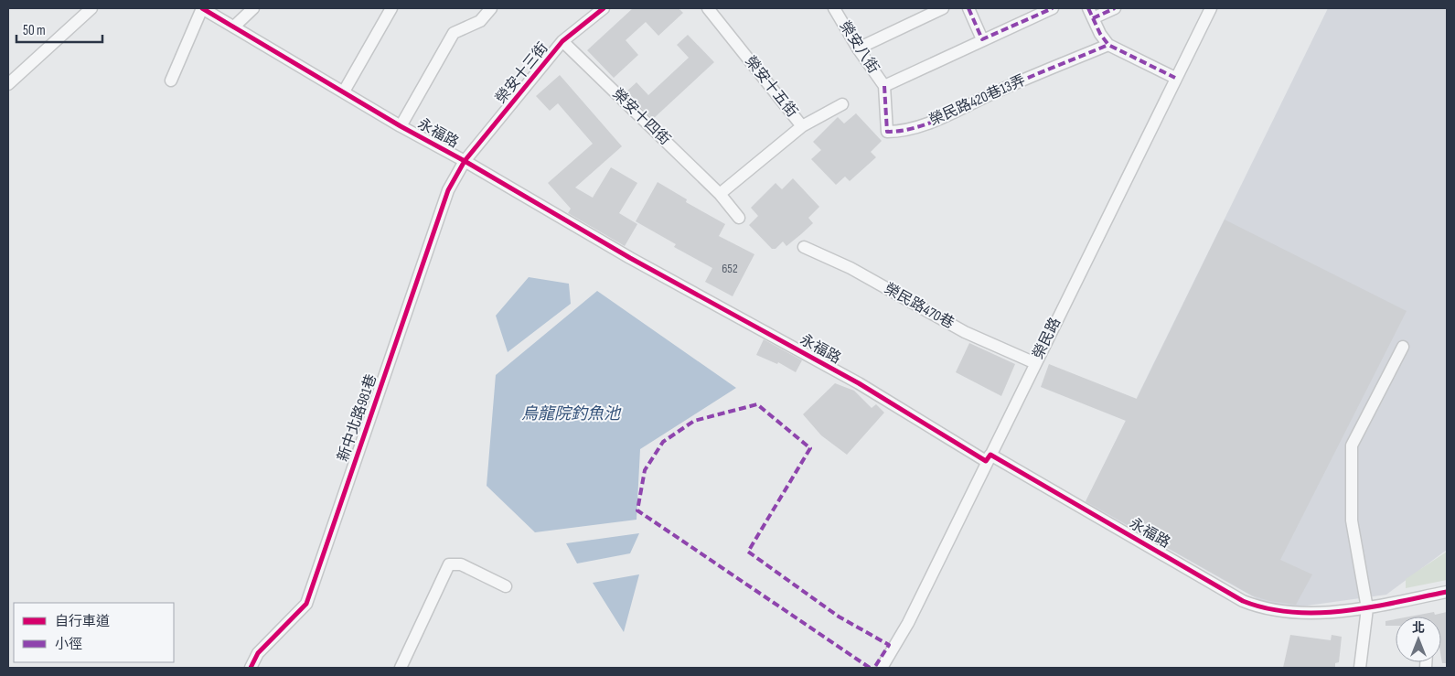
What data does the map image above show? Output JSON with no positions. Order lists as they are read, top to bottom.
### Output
{
  "streets": {
    "street": [
      "榮安八街",
      "榮安十三街",
      "榮安十五街",
      "榮民路420巷13弄",
      "榮安十四街",
      "永福路",
      "榮民路470巷",
      "榮民路",
      "新中北路981巷"
    ]
  },
  "crossings": [
    ["榮安八街", "榮民路420巷13弄"],
    ["榮安十三街", "榮安十四街"],
    ["榮安十三街", "永福路"],
    ["榮安十三街", "新中北路981巷"],
    ["榮安十五街", "榮安十四街"],
    ["永福路", "榮民路"],
    ["永福路", "新中北路981巷"],
    ["榮民路470巷", "榮民路"]
  ],
  "water": ["烏龍院釣魚池"],
  "house_numbers": ["652"],
  "legend": ["自行車道", "小徑"],
  "scale_bar": "50 m",
  "north": "top"
}
